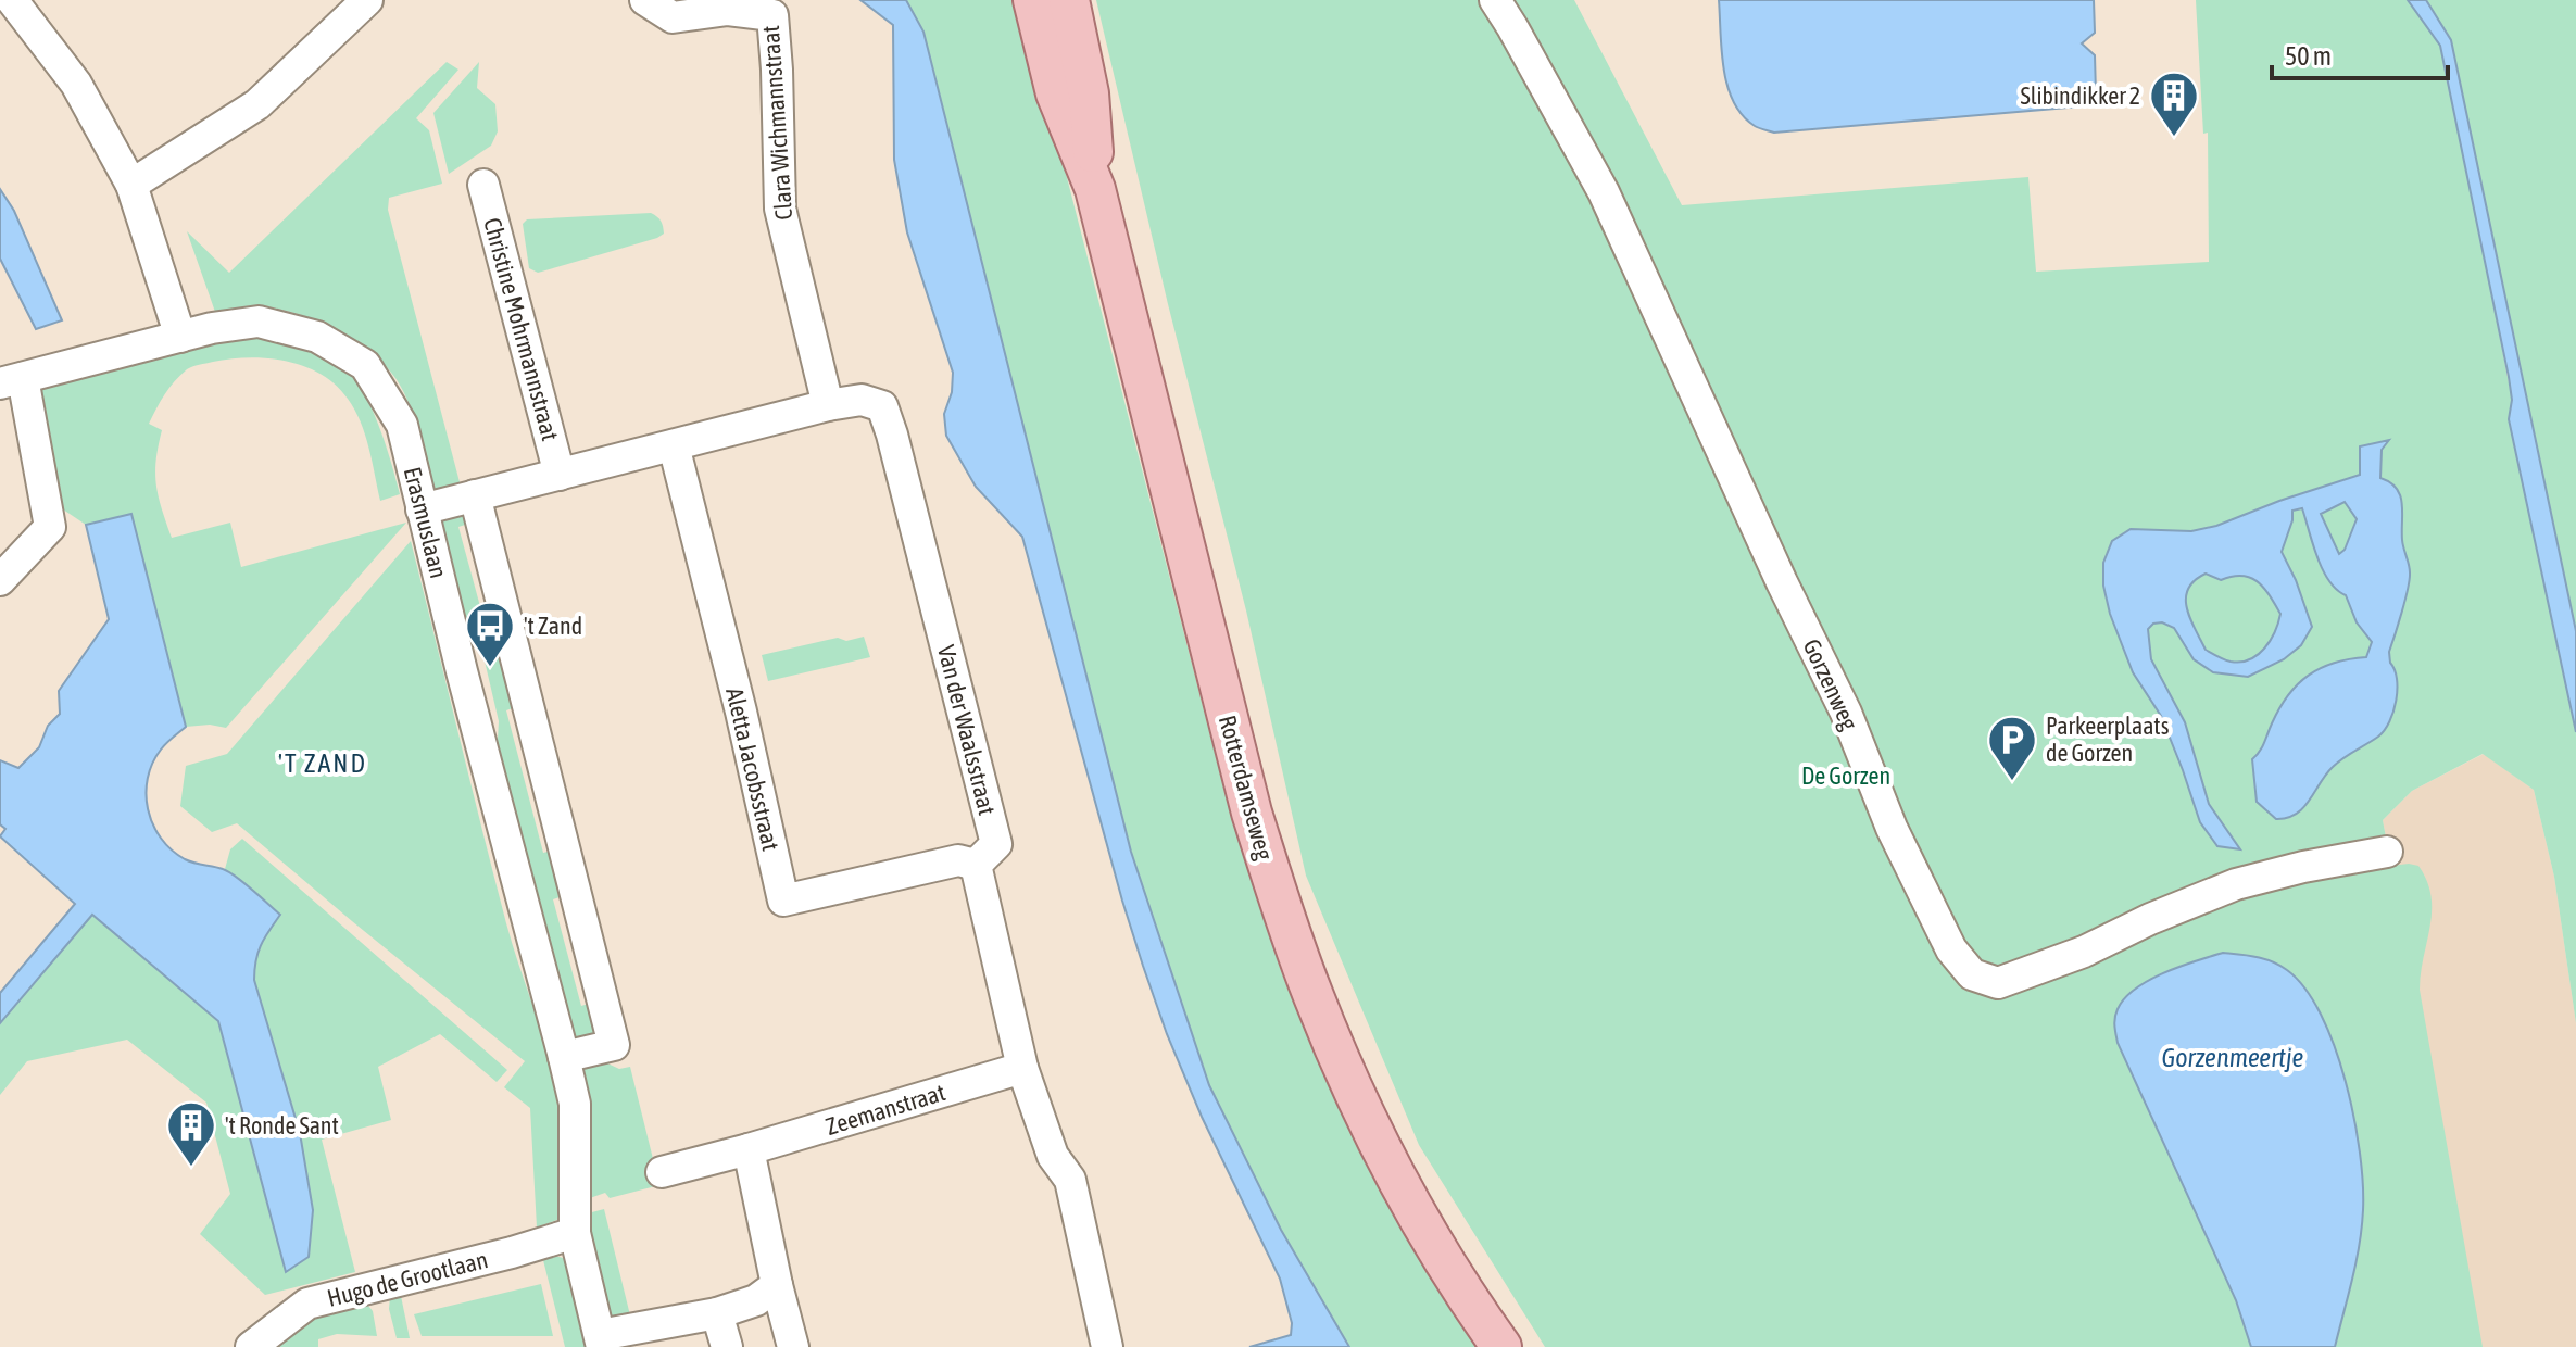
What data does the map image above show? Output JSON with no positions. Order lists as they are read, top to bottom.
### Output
{
  "streets": {
    "main road": ["Rotterdamseweg"],
    "street": [
      "Clara Wichmannstraat",
      "Christine Mohrmannstraat",
      "Erasmuslaan",
      "Gorzenweg",
      "Van der Waalsstraat",
      "Aletta Jacobsstraat",
      "Zeemanstraat",
      "Hugo de Grootlaan"
    ]
  },
  "crossings": [
    ["Clara Wichmannstraat", "Christine Mohrmannstraat"],
    ["Clara Wichmannstraat", "Van der Waalsstraat"],
    ["Christine Mohrmannstraat", "Erasmuslaan"],
    ["Christine Mohrmannstraat", "Van der Waalsstraat"],
    ["Christine Mohrmannstraat", "Aletta Jacobsstraat"],
    ["Erasmuslaan", "Hugo de Grootlaan"],
    ["Van der Waalsstraat", "Aletta Jacobsstraat"]
  ],
  "districts": ["'T ZAND"],
  "water": ["Gorzenmeertje"],
  "parks": ["De Gorzen"],
  "places": {
    "building": ["Slibindikker 2", "'t Ronde Sant"],
    "bus stop": ["'t Zand"],
    "parking": ["Parkeerplaats de Gorzen"]
  },
  "scale_bar": "50 m"
}
